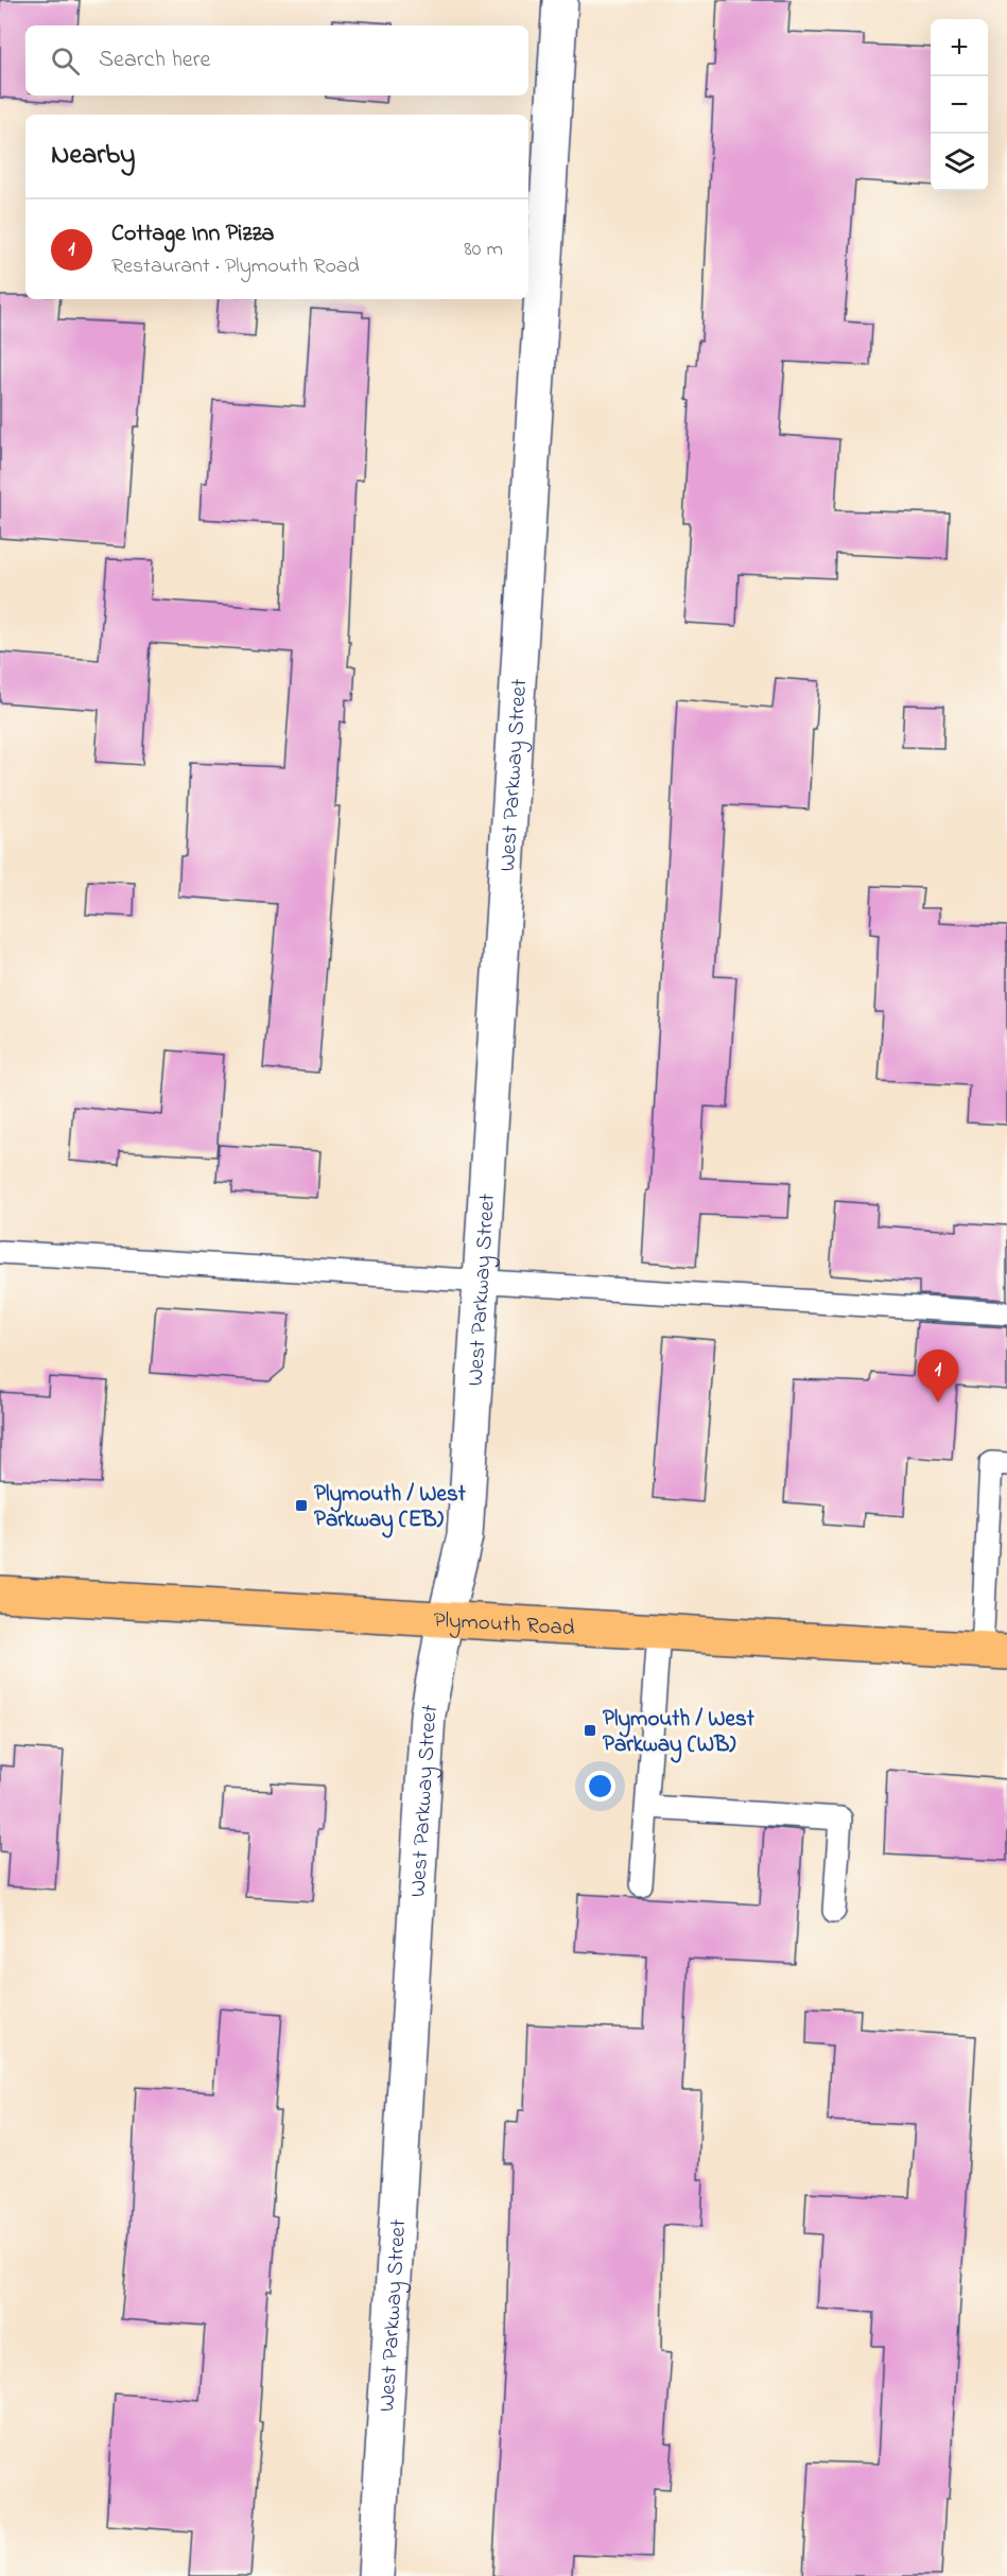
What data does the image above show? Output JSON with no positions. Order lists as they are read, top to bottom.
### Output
{
  "streets": {
    "main road": ["Plymouth Road"],
    "street": ["West Parkway Street"]
  },
  "crossings": [
    ["West Parkway Street", "Plymouth Road"]
  ],
  "places": {
    "transit": ["Plymouth / West Parkway (EB)", "Plymouth / West Parkway (WB)"]
  },
  "page": {
    "map_buttons": ["+", "−"],
    "search": "Search here",
    "heading": "Nearby",
    "list": [
      {
        "mark": "1",
        "name": "Cottage Inn Pizza",
        "note": "Restaurant · Plymouth Road",
        "value": "80 m"
      }
    ],
    "pins": "1"
  }
}
